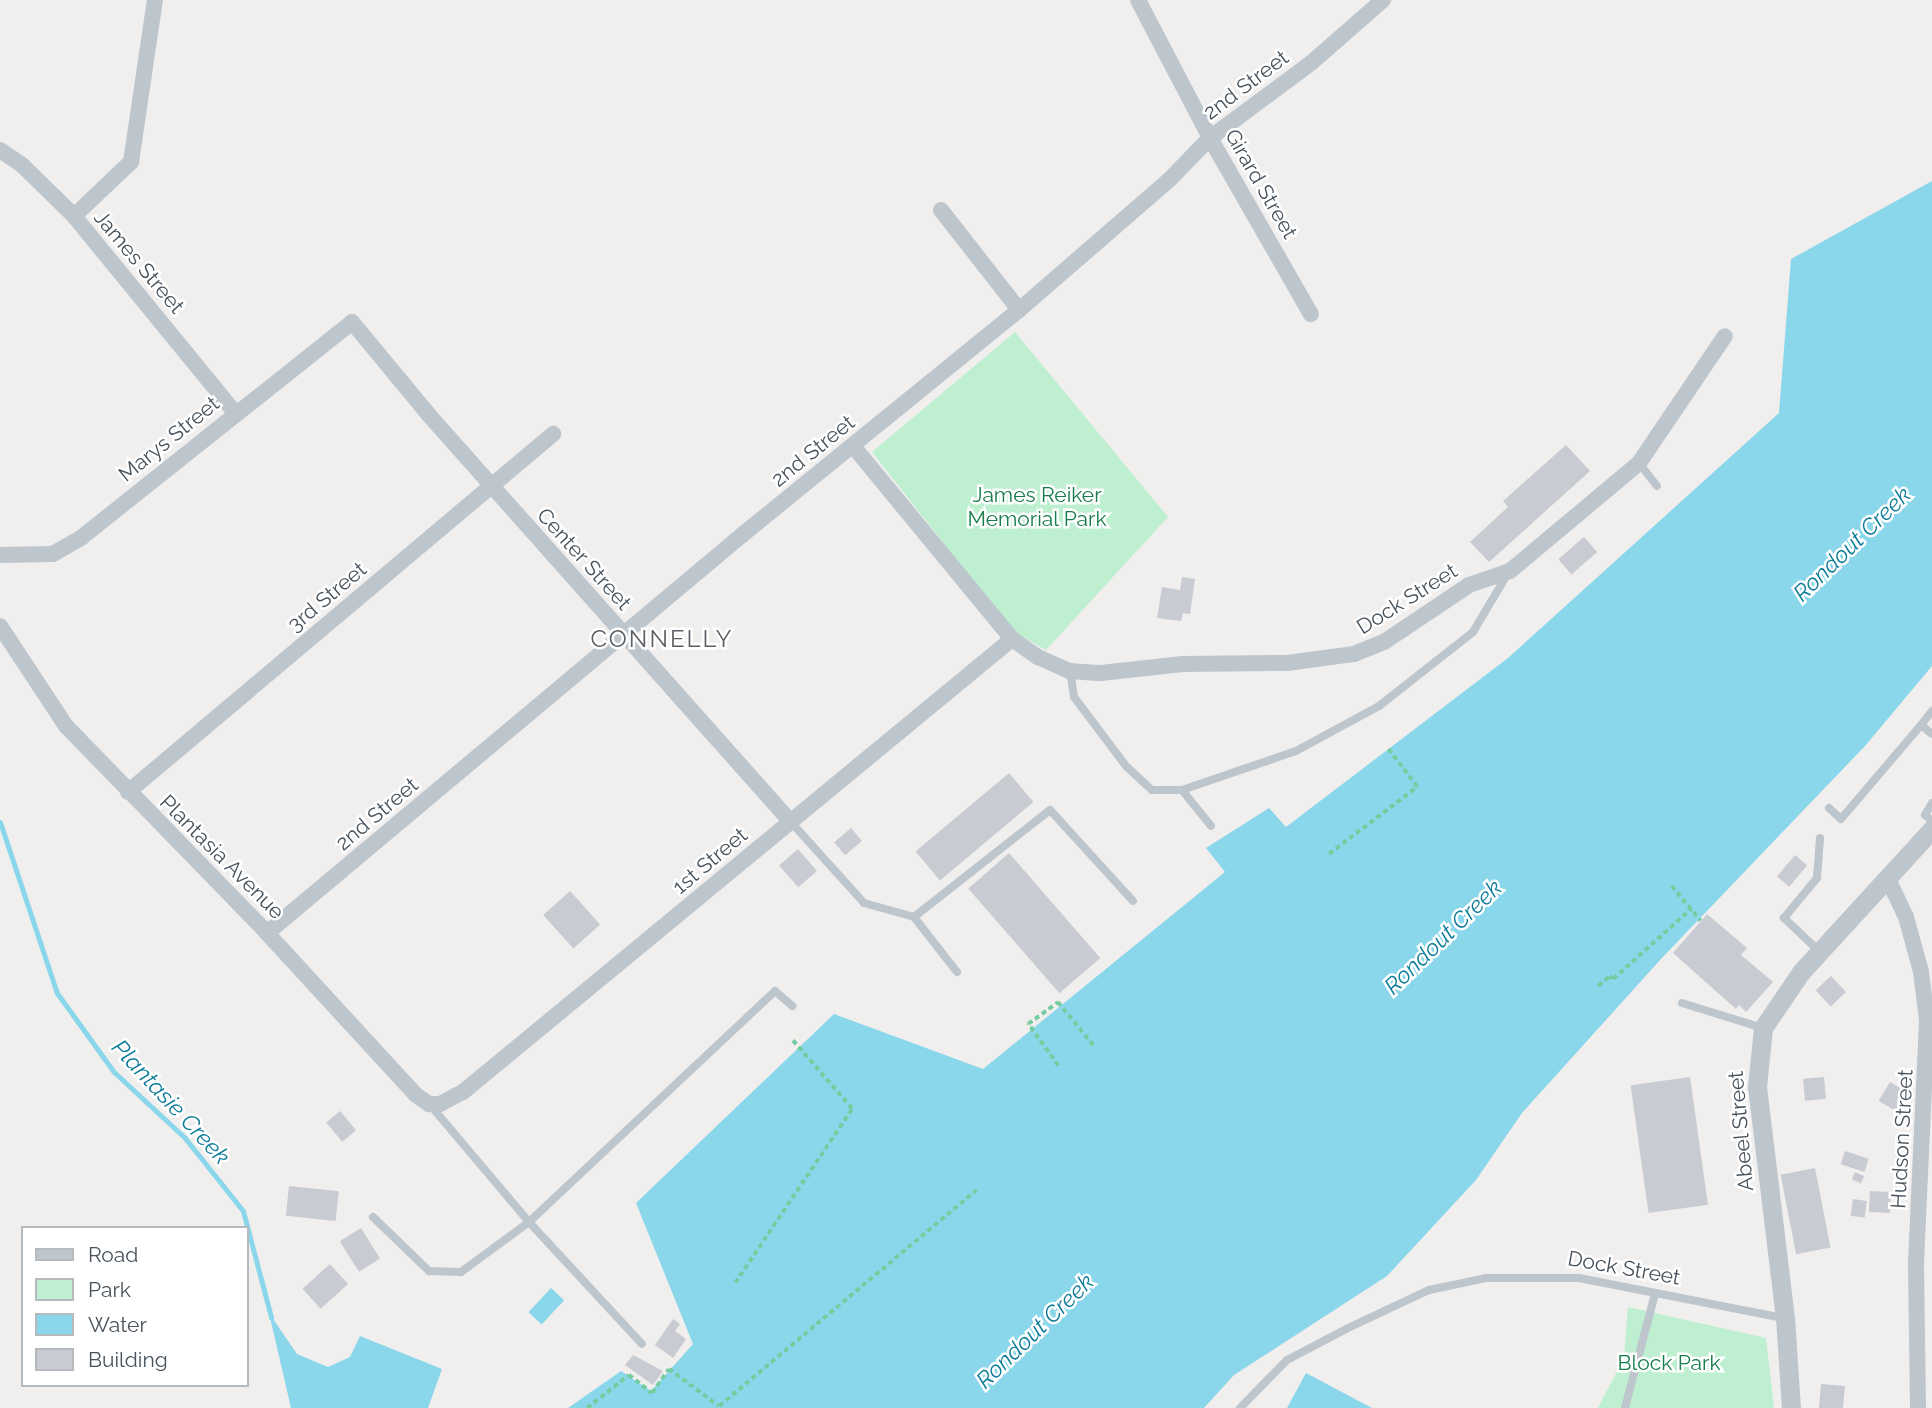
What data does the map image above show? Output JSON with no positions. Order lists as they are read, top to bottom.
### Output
{
  "streets": {
    "street": [
      "2nd Street",
      "Girard Street",
      "James Street",
      "Marys Street",
      "Center Street",
      "3rd Street",
      "Dock Street",
      "Plantasia Avenue",
      "1st Street",
      "Abeel Street",
      "Hudson Street"
    ]
  },
  "crossings": [
    ["2nd Street", "Girard Street"],
    ["2nd Street", "Center Street"],
    ["2nd Street", "Plantasia Avenue"],
    ["James Street", "Marys Street"],
    ["Marys Street", "Center Street"],
    ["Center Street", "3rd Street"],
    ["Center Street", "1st Street"],
    ["3rd Street", "Plantasia Avenue"],
    ["Dock Street", "Abeel Street"],
    ["Plantasia Avenue", "1st Street"],
    ["Abeel Street", "Hudson Street"]
  ],
  "districts": ["CONNELLY"],
  "water": ["Rondout Creek", "Plantasie Creek"],
  "parks": ["James Reiker Memorial Park", "Block Park"],
  "legend": [
    "Road",
    "Park",
    "Water",
    "Building"
  ]
}
